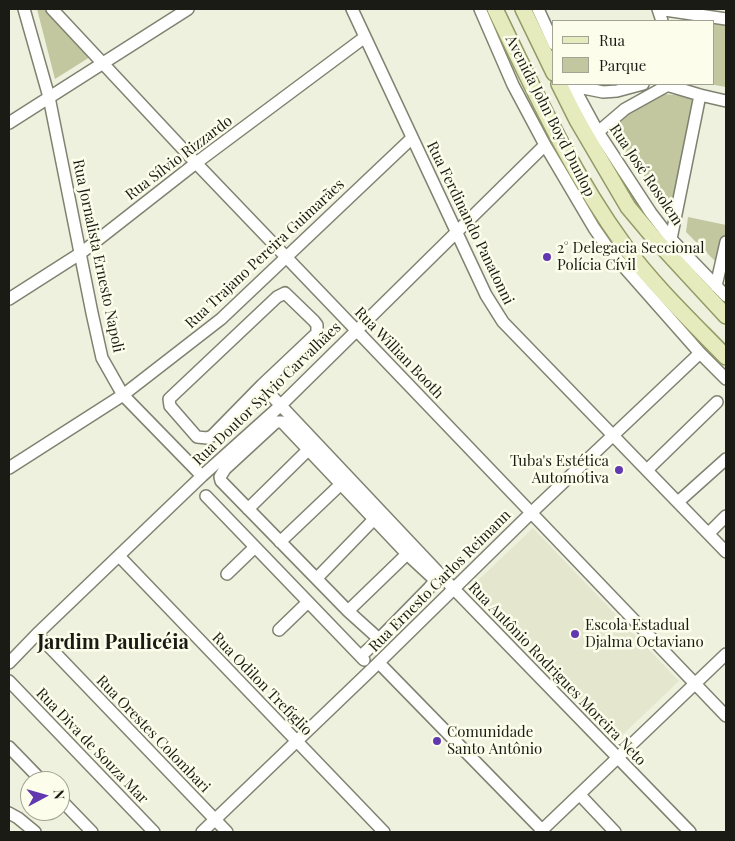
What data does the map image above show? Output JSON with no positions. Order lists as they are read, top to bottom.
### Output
{
  "streets": {
    "main road": ["Avenida John Boyd Dunlop"],
    "street": [
      "Rua Sílvio Rizzardo",
      "Rua José Rosolem",
      "Rua Ferdinando Panatonni",
      "Rua Trajano Pereira Guimarães",
      "Rua Jornalista Ernesto Napoli",
      "Rua Willian Booth",
      "Rua Doutor Sylvio Carvalhães",
      "Rua Ernesto Carlos Reimann",
      "Rua Antônio Rodrigues Moreira Neto",
      "Rua Odilon Trefíglio",
      "Rua Orestes Colombari",
      "Rua Diva de Souza Mar"
    ]
  },
  "crossings": [
    ["Rua Sílvio Rizzardo", "Rua Ferdinando Panatonni"],
    ["Rua Sílvio Rizzardo", "Rua Jornalista Ernesto Napoli"],
    ["Rua Sílvio Rizzardo", "Rua Willian Booth"],
    ["Rua Ferdinando Panatonni", "Rua Trajano Pereira Guimarães"],
    ["Rua Ferdinando Panatonni", "Rua Doutor Sylvio Carvalhães"],
    ["Rua Ferdinando Panatonni", "Rua Ernesto Carlos Reimann"],
    ["Rua Trajano Pereira Guimarães", "Rua Jornalista Ernesto Napoli"],
    ["Rua Trajano Pereira Guimarães", "Rua Willian Booth"],
    ["Rua Jornalista Ernesto Napoli", "Rua Doutor Sylvio Carvalhães"],
    ["Rua Willian Booth", "Rua Doutor Sylvio Carvalhães"],
    ["Rua Willian Booth", "Rua Ernesto Carlos Reimann"],
    ["Rua Doutor Sylvio Carvalhães", "Rua Antônio Rodrigues Moreira Neto"],
    ["Rua Doutor Sylvio Carvalhães", "Rua Odilon Trefíglio"],
    ["Rua Doutor Sylvio Carvalhães", "Rua Orestes Colombari"],
    ["Rua Ernesto Carlos Reimann", "Rua Antônio Rodrigues Moreira Neto"],
    ["Rua Ernesto Carlos Reimann", "Rua Odilon Trefíglio"],
    ["Rua Ernesto Carlos Reimann", "Rua Orestes Colombari"]
  ],
  "districts": ["Jardim Paulicéia"],
  "places": [
    "2° Delegacia Seccional Polícia Cívil",
    "Tuba's Estética Automotiva",
    "Escola Estadual Djalma Octaviano",
    "Comunidade Santo Antônio"
  ],
  "legend": ["Rua", "Parque"],
  "north": "right"
}
